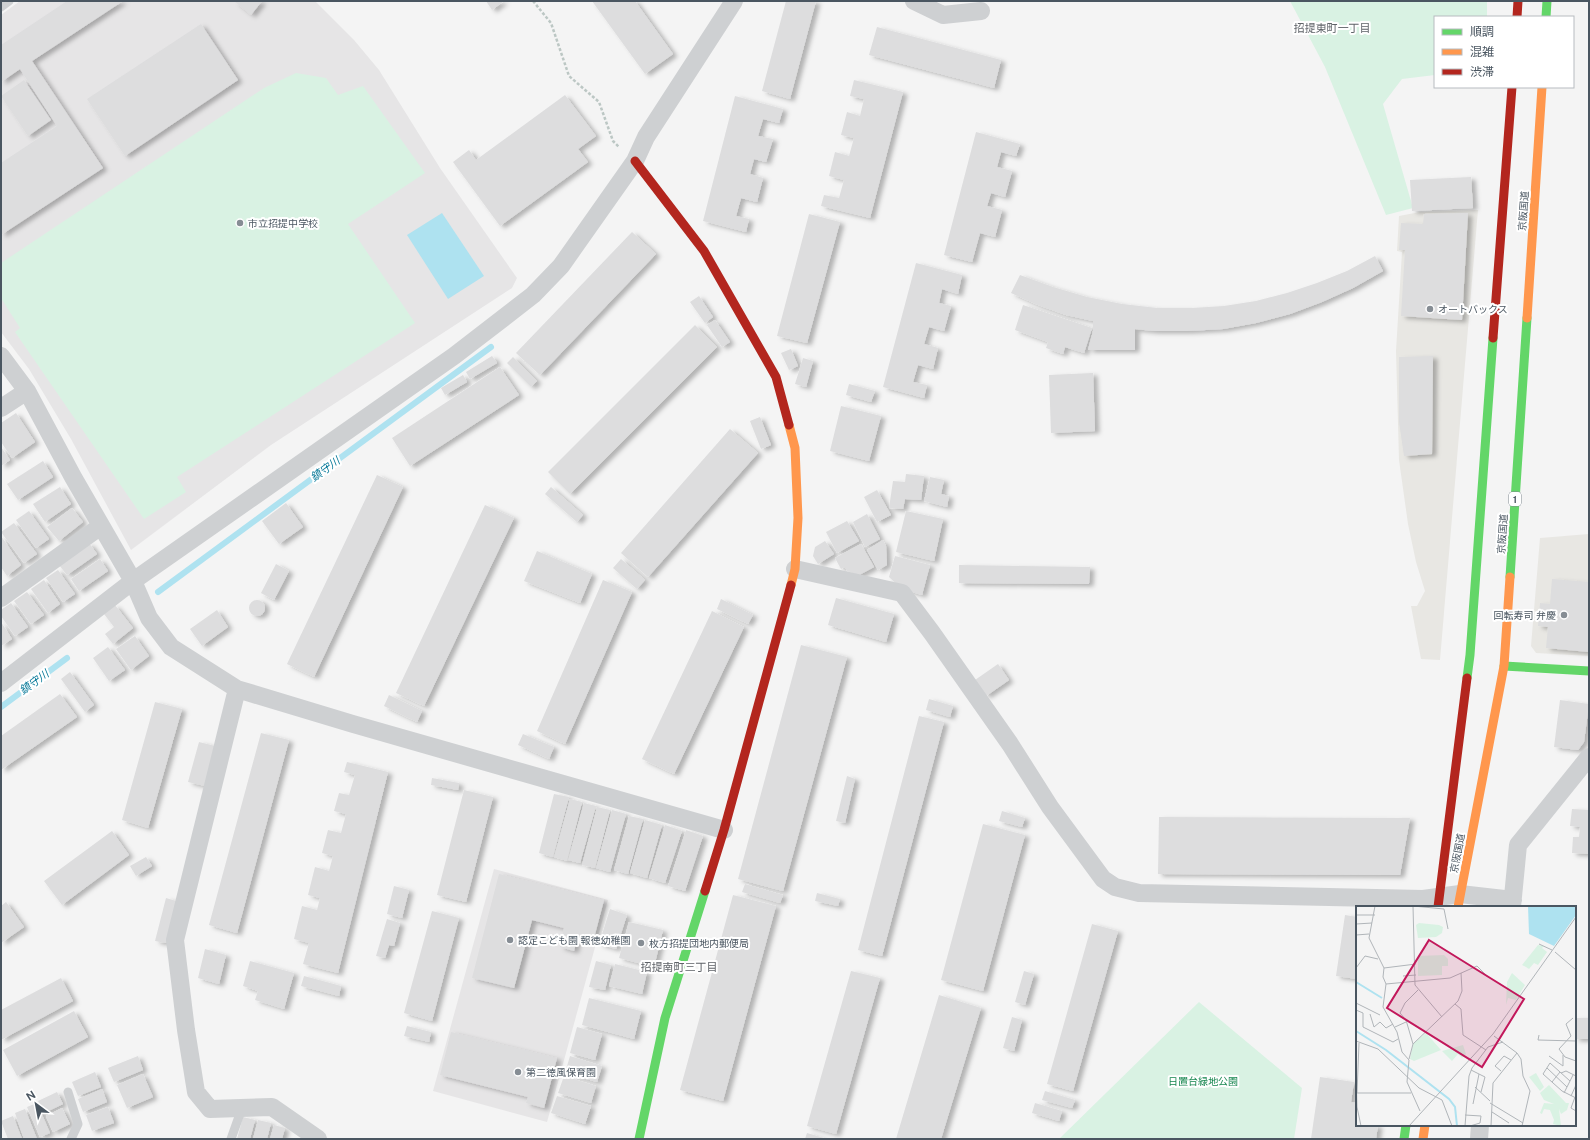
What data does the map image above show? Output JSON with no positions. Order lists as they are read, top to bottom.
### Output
{
  "streets": {
    "main road": ["京阪国道", "1"]
  },
  "districts": ["招提東町一丁目", "招提南町三丁目"],
  "water": ["鎮守川"],
  "parks": ["日置台緑地公園"],
  "places": [
    "市立招提中学校",
    "オートバックス",
    "回転寿司 弁慶",
    "認定こども園 報徳幼稚園",
    "枚方招提団地内郵便局",
    "第二徳風保育園"
  ],
  "legend": ["順調", "混雑", "渋滞"],
  "north": "top left"
}
